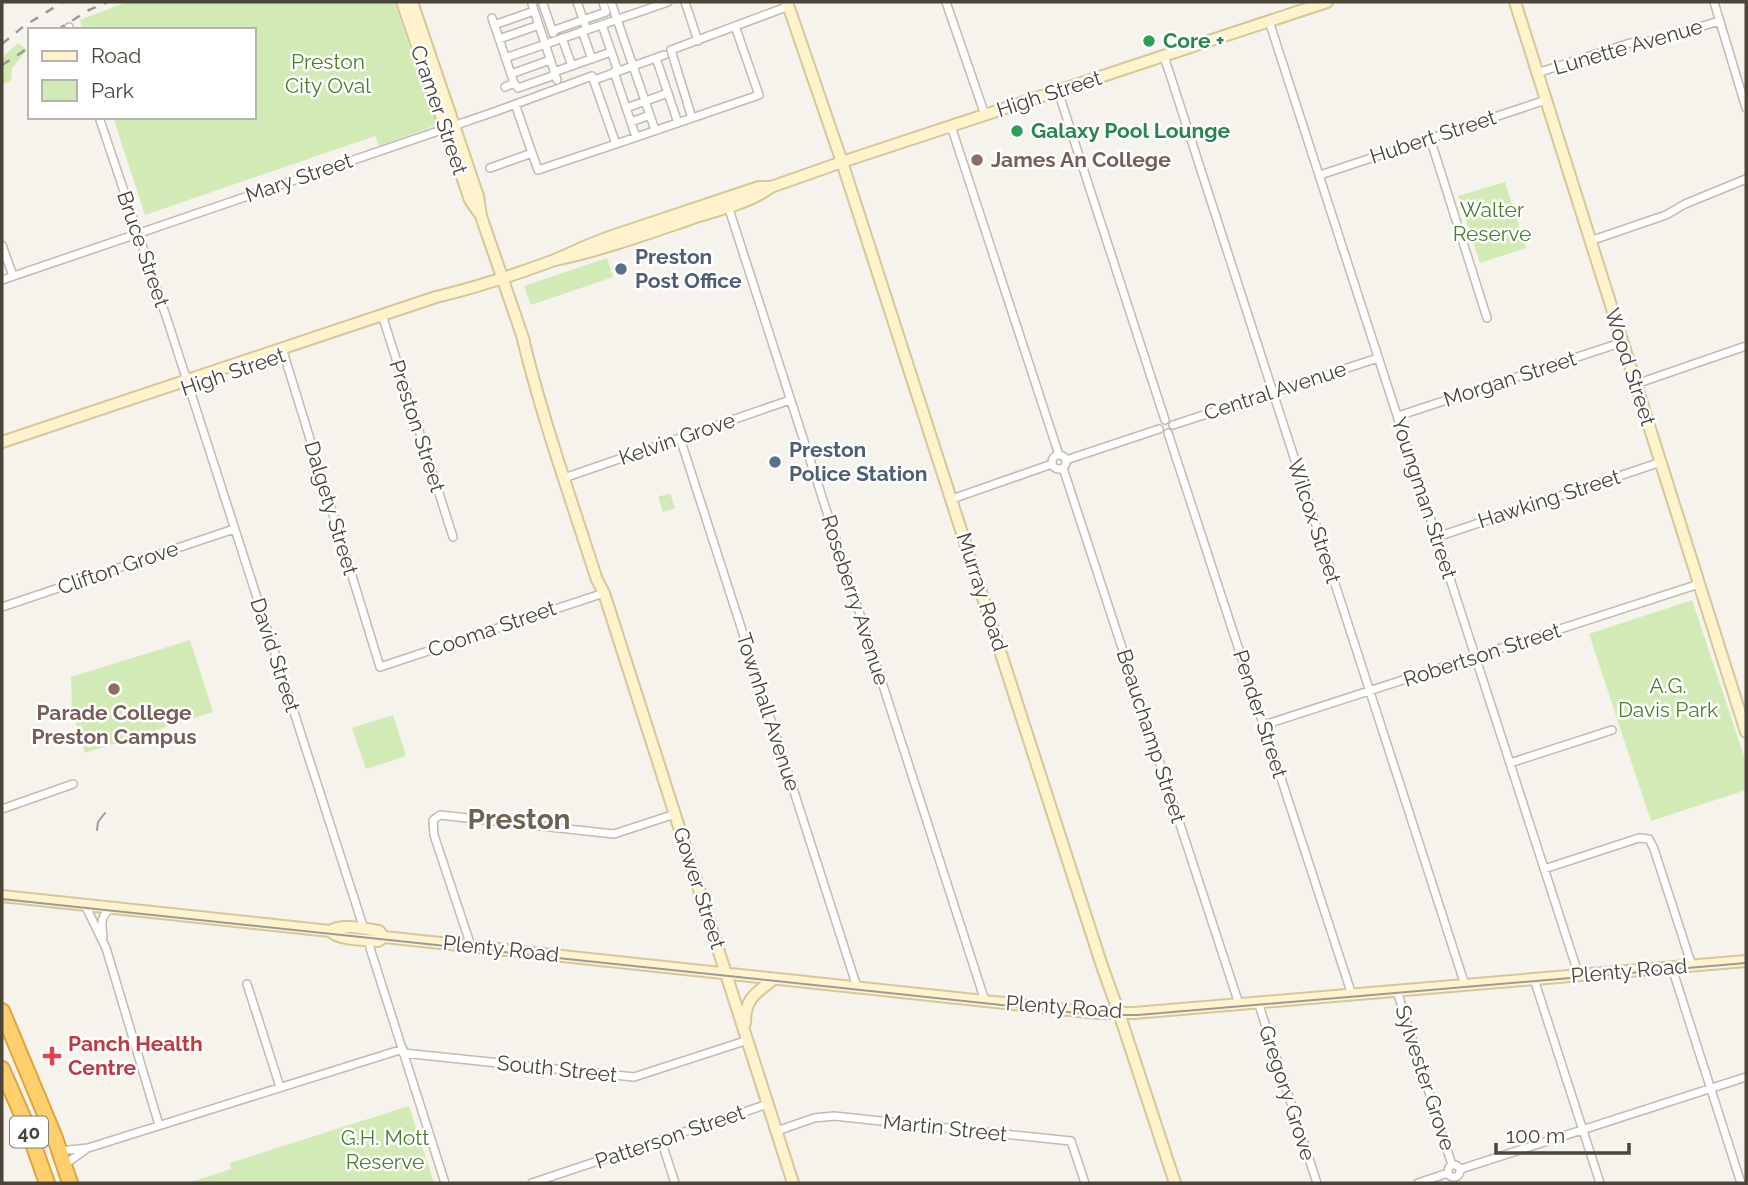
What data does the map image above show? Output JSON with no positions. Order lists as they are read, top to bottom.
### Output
{
  "streets": {
    "highway": ["40"],
    "main road": [
      "High Street",
      "Cramer Street",
      "Wood Street",
      "Murray Road",
      "Gower Street",
      "Plenty Road"
    ],
    "street": [
      "Lunette Avenue",
      "Hubert Street",
      "Mary Street",
      "Bruce Street",
      "Morgan Street",
      "Central Avenue",
      "Preston Street",
      "Kelvin Grove",
      "Youngman Street",
      "Hawking Street",
      "Dalgety Street",
      "Wilcox Street",
      "Clifton Grove",
      "Roseberry Avenue",
      "Cooma Street",
      "David Street",
      "Robertson Street",
      "Townhall Avenue",
      "Pender Street",
      "Beauchamp Street",
      "South Street",
      "Sylvester Grove",
      "Gregory Grove",
      "Martin Street",
      "Patterson Street"
    ]
  },
  "crossings": [
    ["Lunette Avenue", "Wood Street"],
    ["High Street", "Cramer Street"],
    ["High Street", "Bruce Street"],
    ["High Street", "Preston Street"],
    ["High Street", "Youngman Street"],
    ["High Street", "Dalgety Street"],
    ["High Street", "Wilcox Street"],
    ["High Street", "Murray Road"],
    ["High Street", "Roseberry Avenue"],
    ["High Street", "David Street"],
    ["High Street", "Beauchamp Street"],
    ["High Street", "Gower Street"],
    ["Cramer Street", "Mary Street"],
    ["Cramer Street", "Gower Street"],
    ["Hubert Street", "Wood Street"],
    ["Hubert Street", "Youngman Street"],
    ["Mary Street", "Bruce Street"],
    ["Bruce Street", "David Street"],
    ["Wood Street", "Morgan Street"],
    ["Wood Street", "Hawking Street"],
    ["Wood Street", "Robertson Street"],
    ["Morgan Street", "Youngman Street"],
    ["Central Avenue", "Youngman Street"],
    ["Central Avenue", "Wilcox Street"],
    ["Central Avenue", "Pender Street"],
    ["Kelvin Grove", "Roseberry Avenue"],
    ["Kelvin Grove", "Townhall Avenue"],
    ["Kelvin Grove", "Gower Street"],
    ["Youngman Street", "Hawking Street"],
    ["Youngman Street", "Robertson Street"],
    ["Youngman Street", "Plenty Road"],
    ["Dalgety Street", "Cooma Street"],
    ["Wilcox Street", "Robertson Street"],
    ["Wilcox Street", "Plenty Road"],
    ["Clifton Grove", "David Street"],
    ["Murray Road", "Plenty Road"],
    ["Roseberry Avenue", "Plenty Road"],
    ["Cooma Street", "Gower Street"],
    ["David Street", "Plenty Road"],
    ["David Street", "South Street"],
    ["Robertson Street", "Pender Street"],
    ["Townhall Avenue", "Plenty Road"],
    ["Pender Street", "Plenty Road"],
    ["Beauchamp Street", "Plenty Road"],
    ["Gower Street", "Plenty Road"],
    ["Gower Street", "South Street"],
    ["Gower Street", "Martin Street"],
    ["Gower Street", "Patterson Street"],
    ["Plenty Road", "Sylvester Grove"],
    ["Plenty Road", "Gregory Grove"],
    ["South Street", "40"]
  ],
  "districts": ["Preston"],
  "parks": [
    "Preston City Oval",
    "Walter Reserve",
    "A.G. Davis Park",
    "G.H. Mott Reserve"
  ],
  "places": {
    "other": [
      "Core +",
      "Galaxy Pool Lounge",
      "James An College",
      "Preston Post Office",
      "Preston Police Station",
      "Parade College Preston Campus"
    ],
    "health": ["Panch Health Centre"]
  },
  "legend": ["Road", "Park"],
  "scale_bar": "100 m"
}
